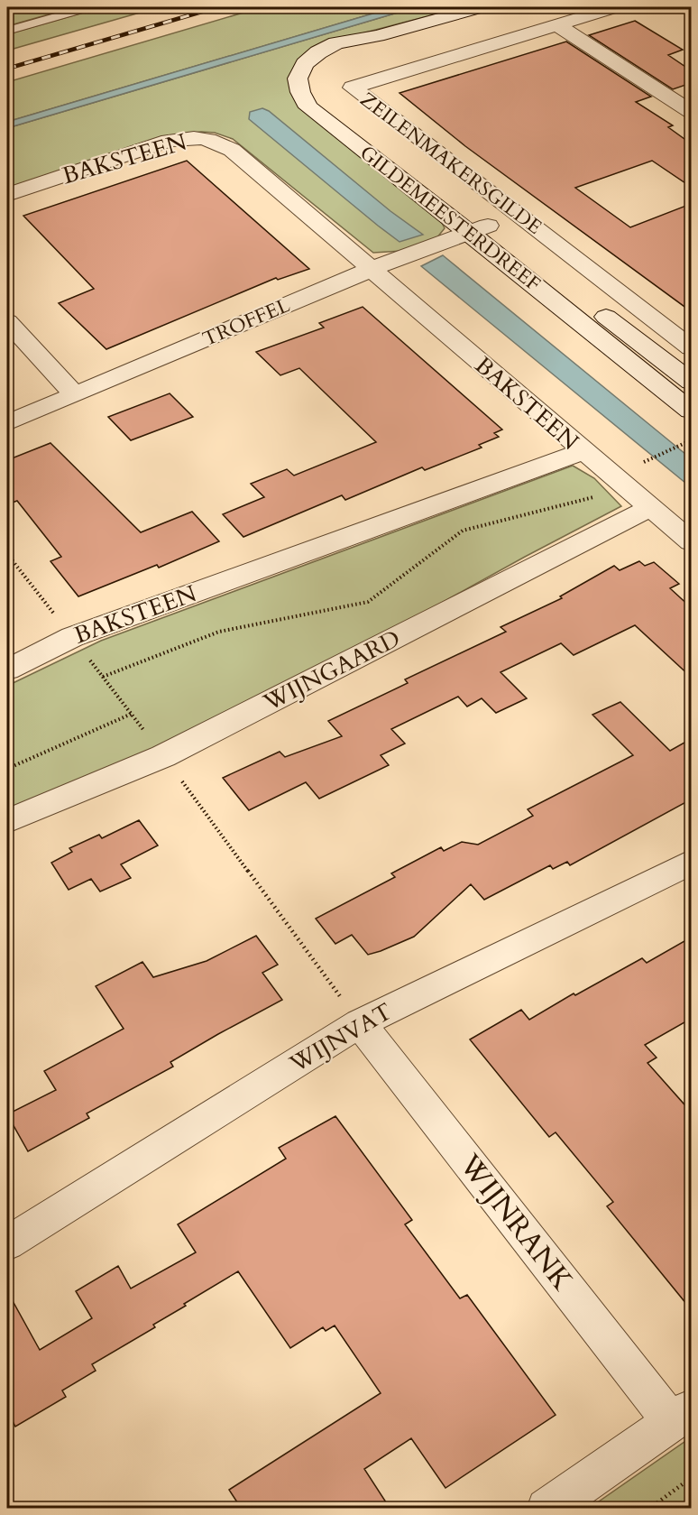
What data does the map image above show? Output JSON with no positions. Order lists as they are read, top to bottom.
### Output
{
  "streets": {
    "street": [
      "BAKSTEEN",
      "ZEILENMAKERSGILDE",
      "GILDEMEESTERDREEF",
      "TROFFEL",
      "WIJNGAARD",
      "WIJNVAT",
      "WIJNRANK"
    ]
  },
  "crossings": [
    ["BAKSTEEN", "TROFFEL"],
    ["GILDEMEESTERDREEF", "TROFFEL"],
    ["WIJNVAT", "WIJNRANK"]
  ]
}
